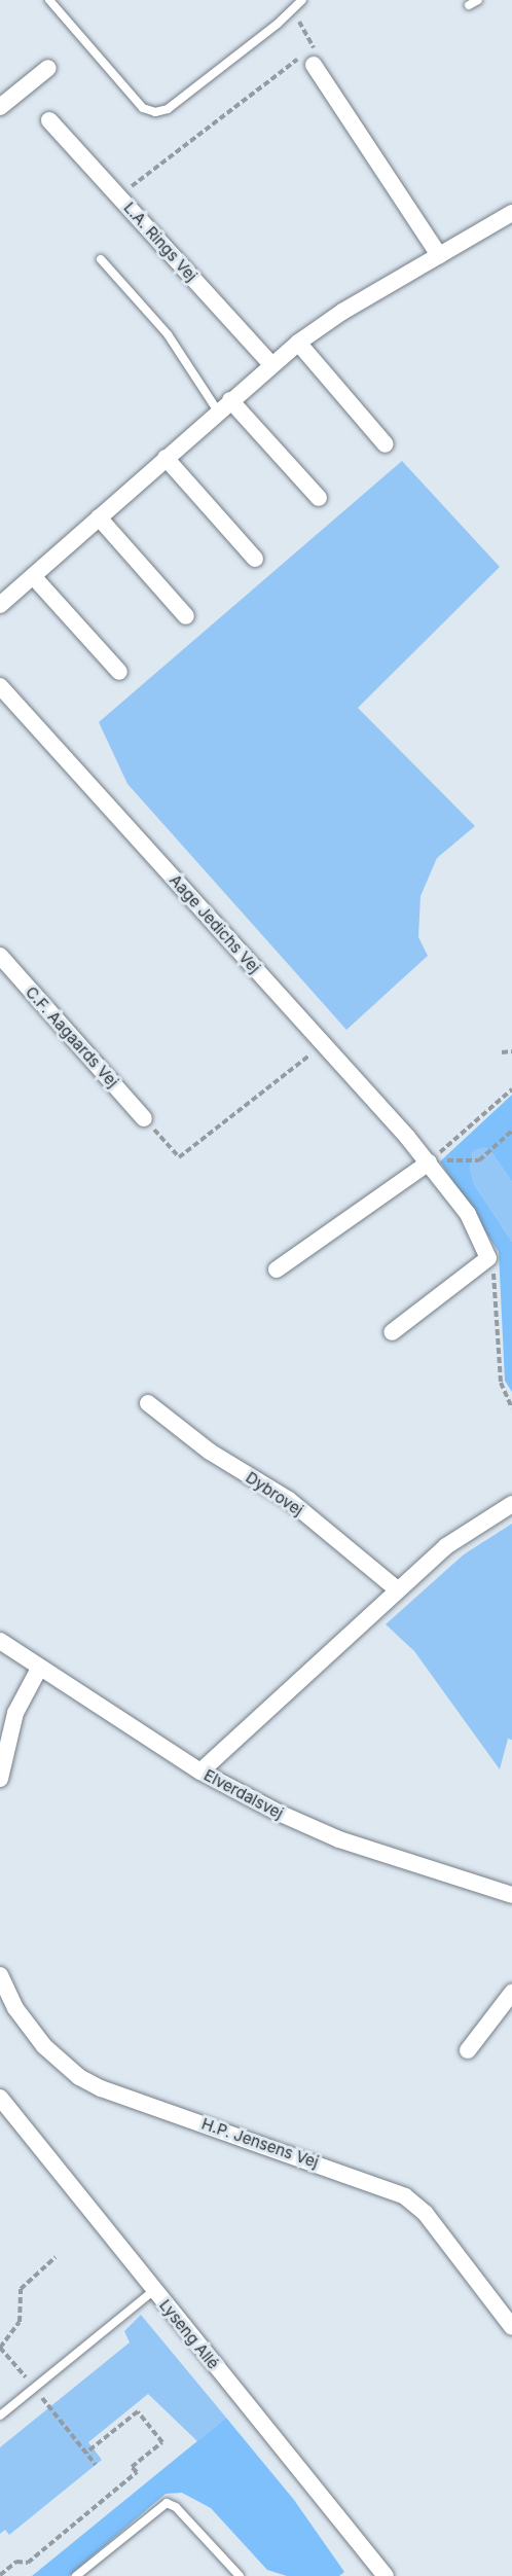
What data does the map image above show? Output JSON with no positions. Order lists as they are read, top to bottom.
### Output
{
  "streets": {
    "street": [
      "L.A. Rings Vej",
      "Aage Jedichs Vej",
      "C.F. Aagaards Vej",
      "Dybrovej",
      "Elverdalsvej",
      "H.P. Jensens Vej",
      "Lyseng Allé"
    ]
  }
}
